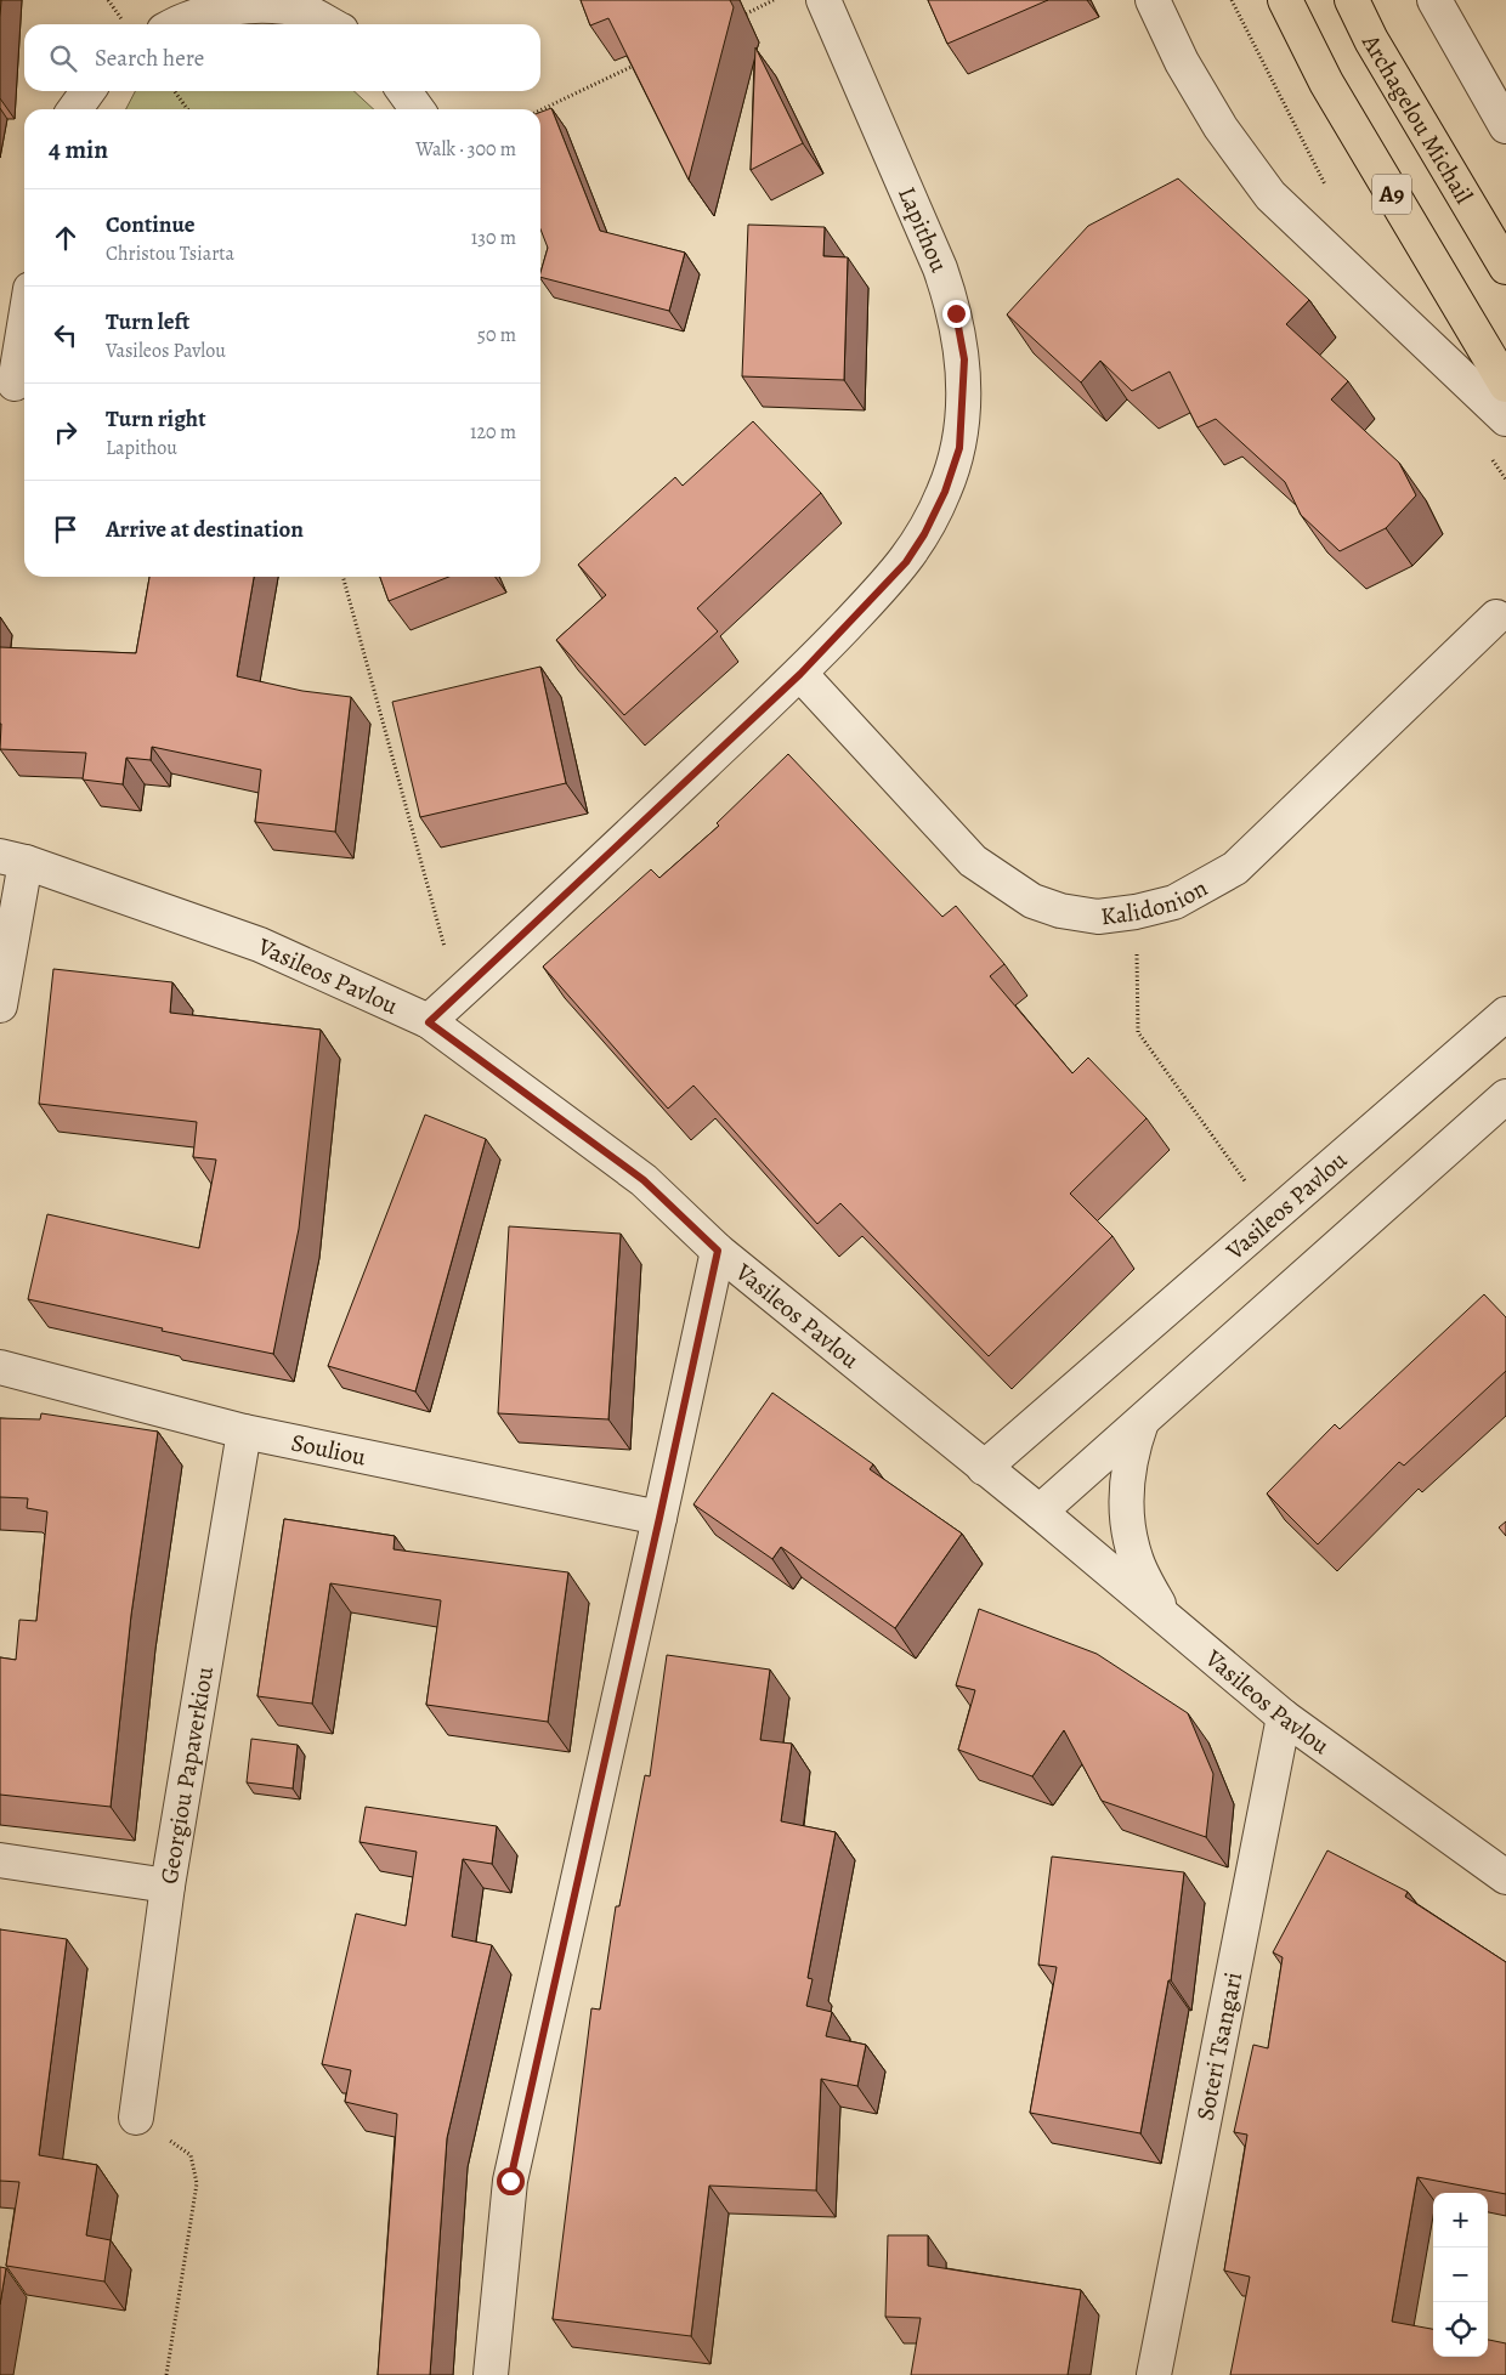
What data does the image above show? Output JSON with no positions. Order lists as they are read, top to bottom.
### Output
{
  "streets": {
    "main road": ["Archagelou Michail", "A9"],
    "street": [
      "Lapithou",
      "Kalidonion",
      "Vasileos Pavlou",
      "Souliou",
      "Georgiou Papaverkiou",
      "Soteri Tsangari"
    ]
  },
  "crossings": [
    ["Lapithou", "Kalidonion"],
    ["Lapithou", "Vasileos Pavlou"],
    ["Vasileos Pavlou", "Soteri Tsangari"],
    ["Souliou", "Georgiou Papaverkiou"]
  ],
  "page": {
    "search": "Search here",
    "heading": ["4 min", "Walk · 300 m"],
    "list": [
      ["Continue", "Christou Tsiarta", "130 m"],
      ["Turn left", "Vasileos Pavlou", "50 m"],
      ["Turn right", "Lapithou", "120 m"],
      "Arrive at destination"
    ],
    "map_buttons": ["+", "−"]
  }
}
